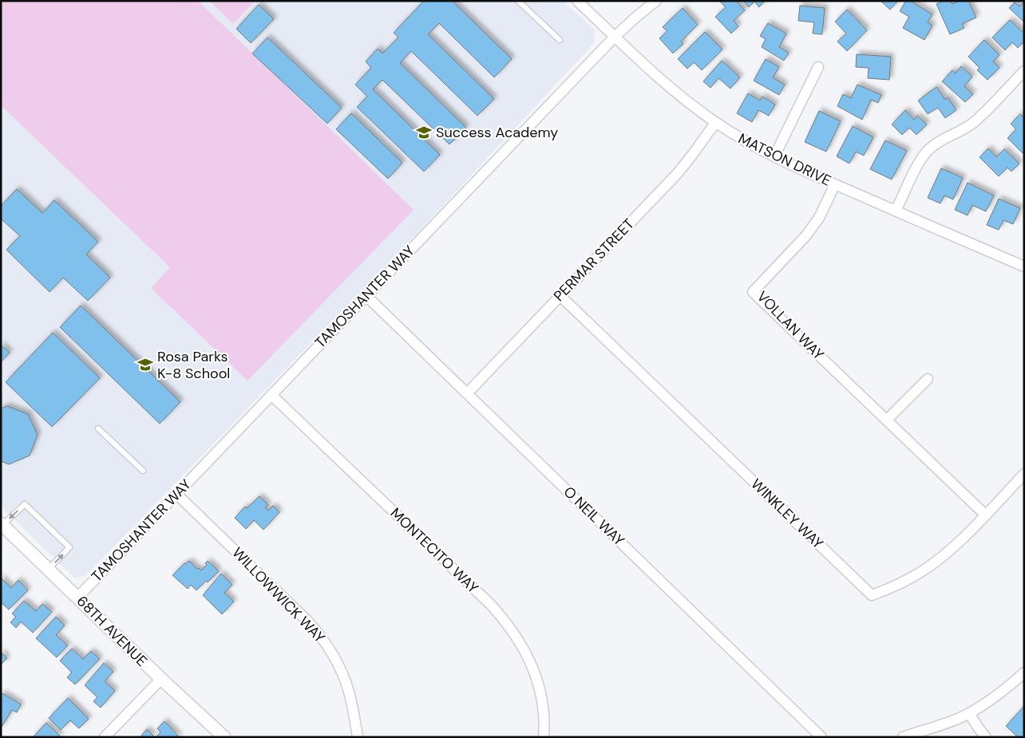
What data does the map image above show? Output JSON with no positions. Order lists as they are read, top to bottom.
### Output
{
  "streets": {
    "street": [
      "MATSON DRIVE",
      "PERMAR STREET",
      "TAMOSHANTER WAY",
      "VOLLAN WAY",
      "WINKLEY WAY",
      "O NEIL WAY",
      "MONTECITO WAY",
      "WILLOWWICK WAY",
      "68TH AVENUE"
    ]
  },
  "crossings": [
    ["MATSON DRIVE", "PERMAR STREET"],
    ["MATSON DRIVE", "TAMOSHANTER WAY"],
    ["MATSON DRIVE", "VOLLAN WAY"],
    ["PERMAR STREET", "WINKLEY WAY"],
    ["PERMAR STREET", "O NEIL WAY"],
    ["TAMOSHANTER WAY", "O NEIL WAY"],
    ["TAMOSHANTER WAY", "MONTECITO WAY"],
    ["TAMOSHANTER WAY", "WILLOWWICK WAY"],
    ["TAMOSHANTER WAY", "68TH AVENUE"],
    ["VOLLAN WAY", "WINKLEY WAY"]
  ],
  "places": {
    "school or university": ["Success Academy", "Rosa Parks K-8 School"]
  }
}
